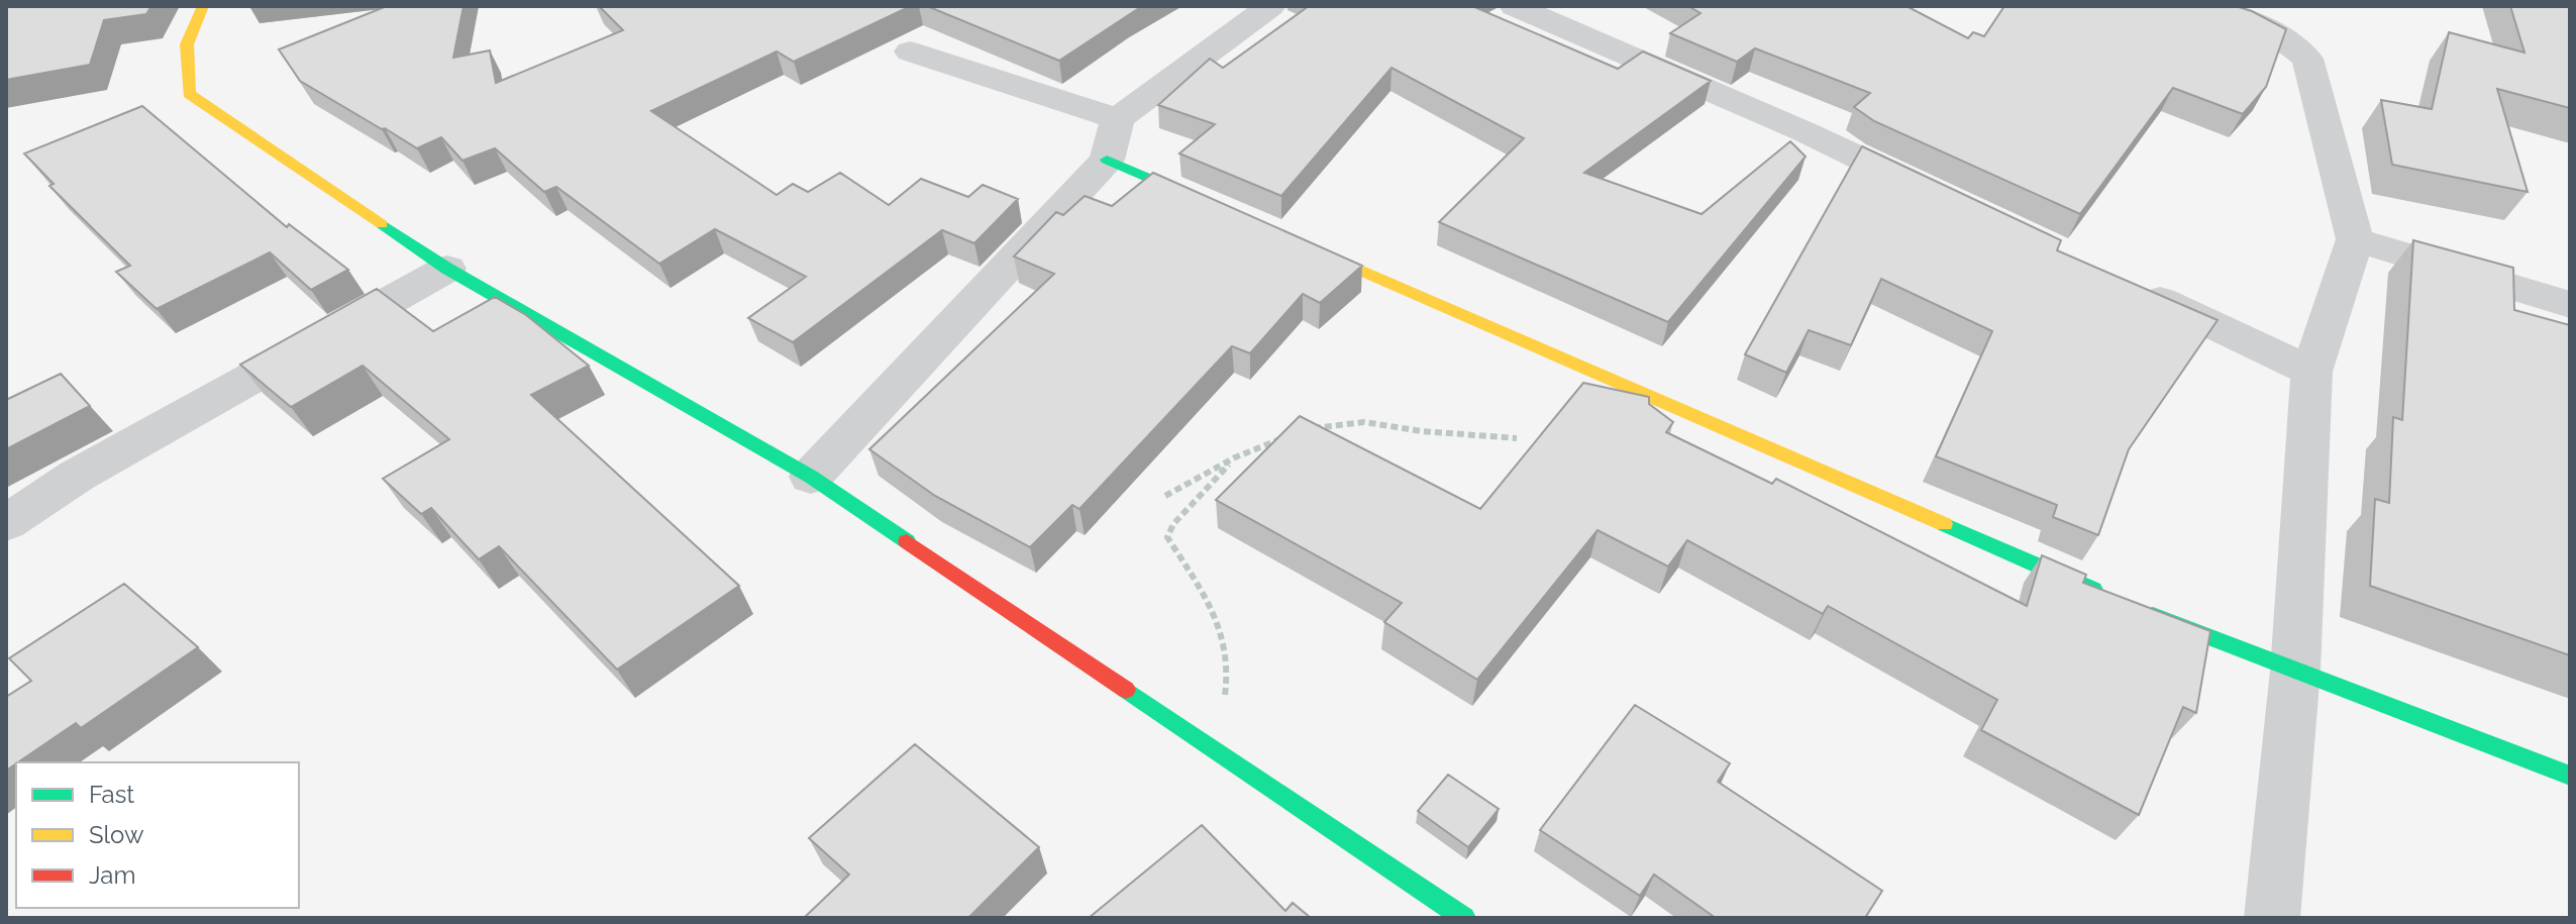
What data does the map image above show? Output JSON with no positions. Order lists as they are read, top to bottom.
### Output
{
  "legend": ["Fast", "Slow", "Jam"]
}
